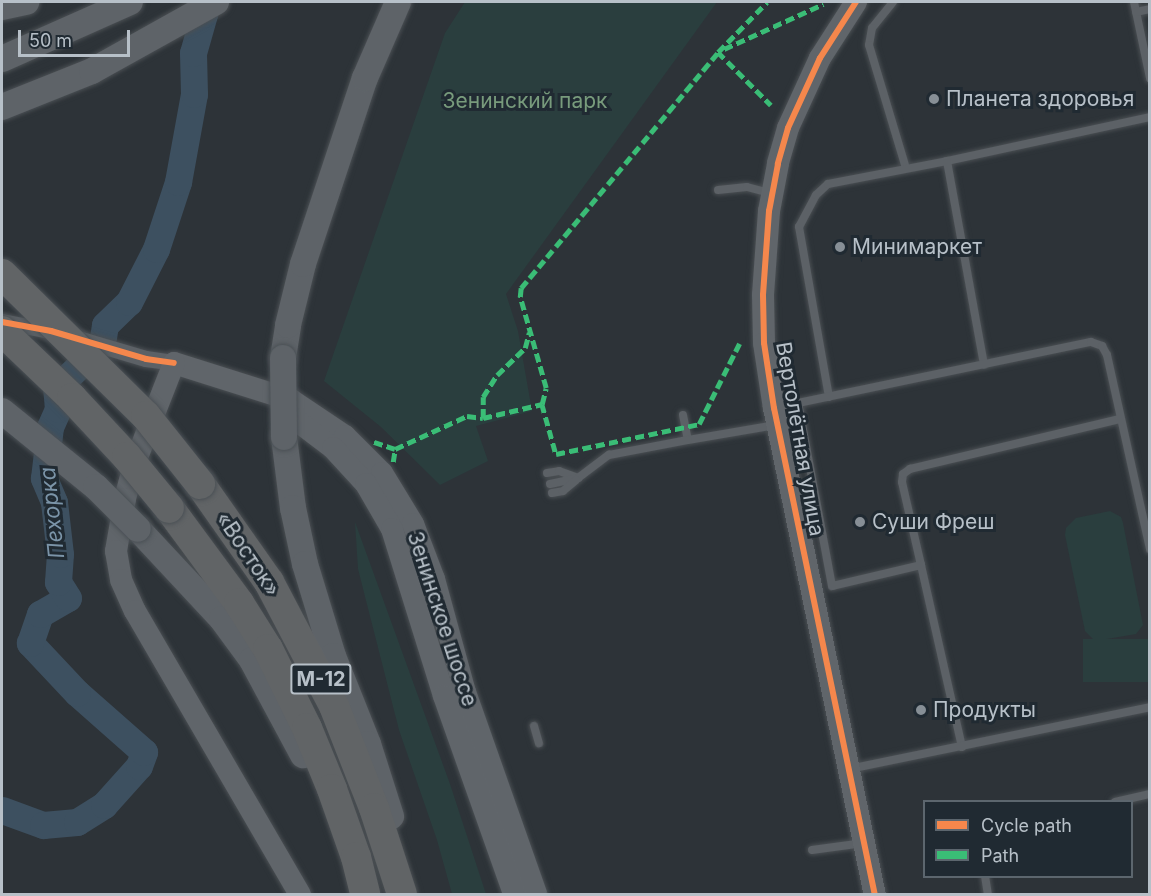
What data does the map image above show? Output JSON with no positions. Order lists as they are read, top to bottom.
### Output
{
  "streets": {
    "highway": ["«Восток»", "М-12"],
    "main road": ["Вертолётная улица", "Зенинское шоссе"]
  },
  "water": ["Пехорка"],
  "parks": ["Зенинский парк"],
  "places": [
    "Планета здоровья",
    "Минимаркет",
    "Суши Фреш",
    "Продукты"
  ],
  "legend": ["Cycle path", "Path"],
  "scale_bar": "50 m"
}
